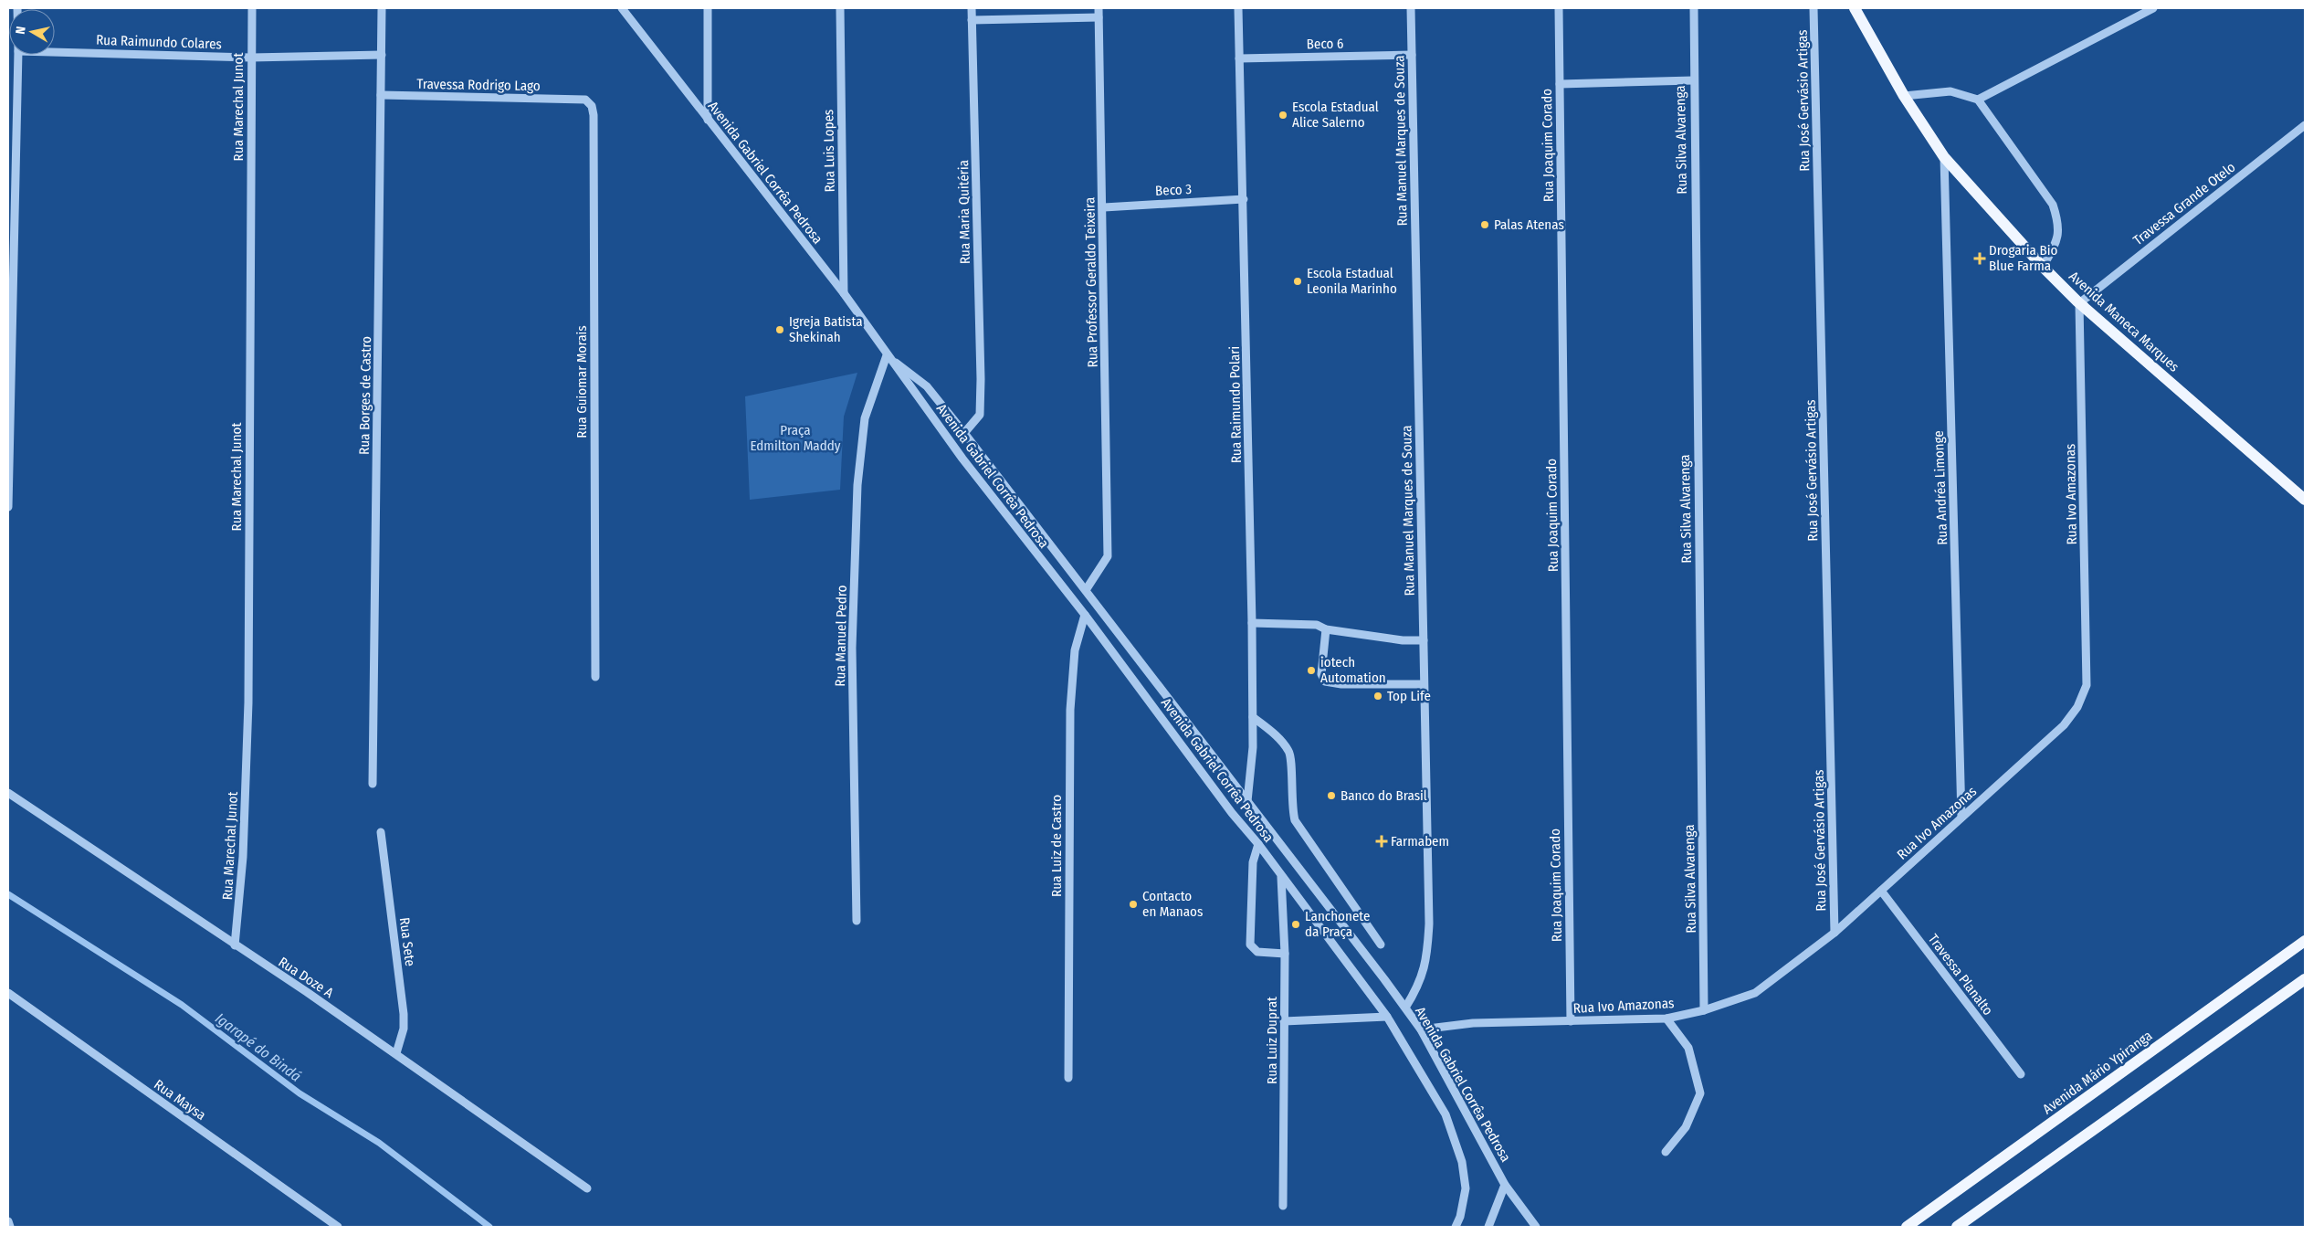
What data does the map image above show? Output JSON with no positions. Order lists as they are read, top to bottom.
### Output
{
  "streets": {
    "main road": ["Avenida Maneca Marques", "Avenida Mário Ypiranga"],
    "street": [
      "Rua Raimundo Colares",
      "Beco 6",
      "Travessa Rodrigo Lago",
      "Rua José Gervásio Artigas",
      "Rua Marechal Junot",
      "Rua Silva Alvarenga",
      "Rua Manuel Marques de Souza",
      "Rua Joaquim Corado",
      "Rua Luis Lopes",
      "Avenida Gabriel Corrêa Pedrosa",
      "Beco 3",
      "Travessa Grande Otelo",
      "Rua Maria Quitéria",
      "Rua Professor Geraldo Teixeira",
      "Rua Guiomar Morais",
      "Rua Borges de Castro",
      "Rua Raimundo Polari",
      "Rua Andréa Limonge",
      "Rua Ivo Amazonas",
      "Rua Manuel Pedro",
      "Rua Luiz de Castro",
      "Rua Sete",
      "Travessa Planalto",
      "Rua Doze A",
      "Rua Luiz Duprat",
      "Rua Maysa"
    ]
  },
  "crossings": [
    ["Rua Raimundo Colares", "Rua Marechal Junot"],
    ["Rua Raimundo Colares", "Rua Borges de Castro"],
    ["Beco 6", "Rua Manuel Marques de Souza"],
    ["Beco 6", "Rua Raimundo Polari"],
    ["Travessa Rodrigo Lago", "Rua Guiomar Morais"],
    ["Travessa Rodrigo Lago", "Rua Borges de Castro"],
    ["Rua José Gervásio Artigas", "Rua Ivo Amazonas"],
    ["Rua Marechal Junot", "Rua Doze A"],
    ["Rua Silva Alvarenga", "Rua Ivo Amazonas"],
    ["Rua Manuel Marques de Souza", "Avenida Gabriel Corrêa Pedrosa"],
    ["Rua Joaquim Corado", "Rua Ivo Amazonas"],
    ["Rua Luis Lopes", "Avenida Gabriel Corrêa Pedrosa"],
    ["Avenida Gabriel Corrêa Pedrosa", "Rua Maria Quitéria"],
    ["Avenida Gabriel Corrêa Pedrosa", "Rua Professor Geraldo Teixeira"],
    ["Avenida Gabriel Corrêa Pedrosa", "Rua Raimundo Polari"],
    ["Avenida Gabriel Corrêa Pedrosa", "Rua Ivo Amazonas"],
    ["Avenida Gabriel Corrêa Pedrosa", "Rua Manuel Pedro"],
    ["Avenida Gabriel Corrêa Pedrosa", "Rua Luiz de Castro"],
    ["Avenida Gabriel Corrêa Pedrosa", "Rua Luiz Duprat"],
    ["Beco 3", "Rua Professor Geraldo Teixeira"],
    ["Beco 3", "Rua Raimundo Polari"],
    ["Travessa Grande Otelo", "Avenida Maneca Marques"],
    ["Travessa Grande Otelo", "Rua Ivo Amazonas"],
    ["Avenida Maneca Marques", "Rua Andréa Limonge"],
    ["Avenida Maneca Marques", "Rua Ivo Amazonas"],
    ["Rua Andréa Limonge", "Rua Ivo Amazonas"],
    ["Rua Ivo Amazonas", "Travessa Planalto"],
    ["Rua Sete", "Rua Doze A"]
  ],
  "water": ["Igarapé do Bindá"],
  "parks": ["Praça Edmilton Maddy"],
  "places": {
    "other": [
      "Escola Estadual Alice Salerno",
      "Palas Atenas",
      "Escola Estadual Leonila Marinho",
      "Igreja Batista Shekinah",
      "iotech Automation",
      "Top Life",
      "Banco do Brasil",
      "Contacto en Manaos",
      "Lanchonete da Praça"
    ],
    "health": ["Drogaria Bio Blue Farma", "Farmabem"]
  },
  "north": "left"
}
